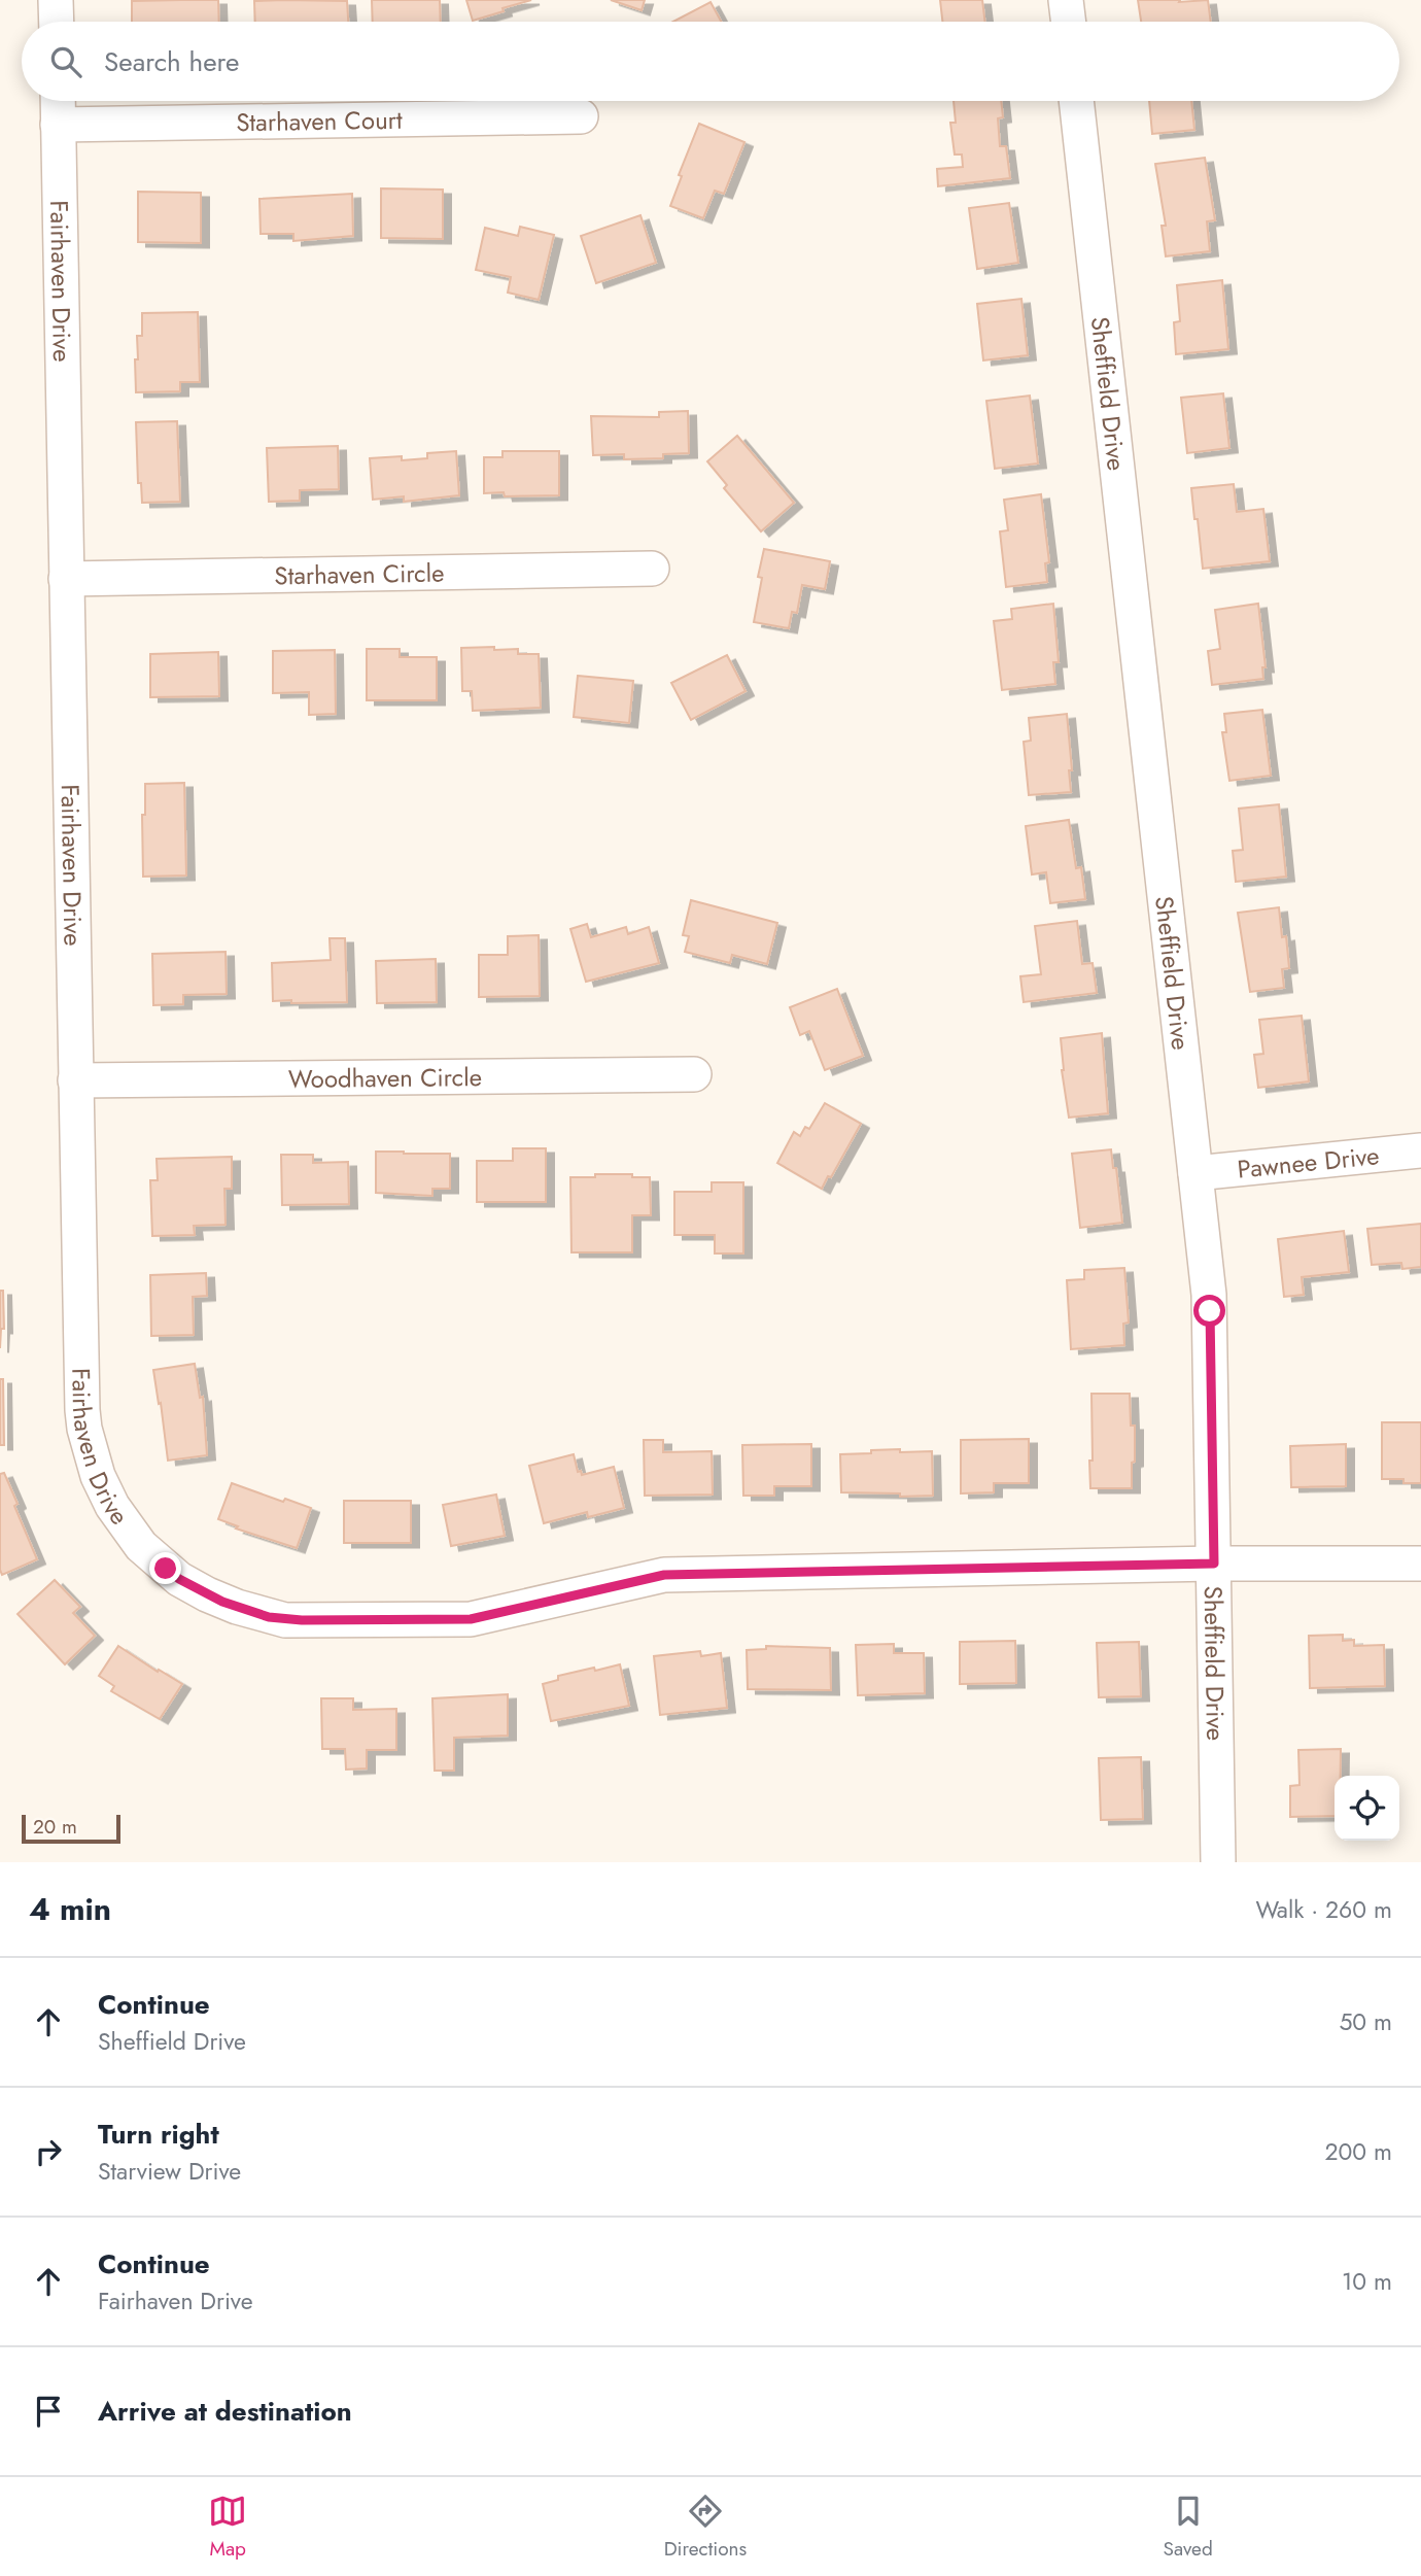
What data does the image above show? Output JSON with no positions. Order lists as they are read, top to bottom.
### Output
{
  "streets": {
    "street": [
      "Starhaven Court",
      "Fairhaven Drive",
      "Sheffield Drive",
      "Starhaven Circle",
      "Woodhaven Circle",
      "Pawnee Drive"
    ]
  },
  "crossings": [
    ["Starhaven Court", "Fairhaven Drive"],
    ["Fairhaven Drive", "Sheffield Drive"],
    ["Fairhaven Drive", "Starhaven Circle"],
    ["Fairhaven Drive", "Woodhaven Circle"],
    ["Sheffield Drive", "Pawnee Drive"]
  ],
  "scale_bar": "20 m",
  "page": {
    "search": "Search here",
    "scale": "20 m",
    "heading": ["4 min", "Walk · 260 m"],
    "list": [
      ["Continue", "Sheffield Drive", "50 m"],
      ["Turn right", "Starview Drive", "200 m"],
      ["Continue", "Fairhaven Drive", "10 m"],
      "Arrive at destination"
    ],
    "nav": ["Map", "Directions", "Saved"]
  }
}
